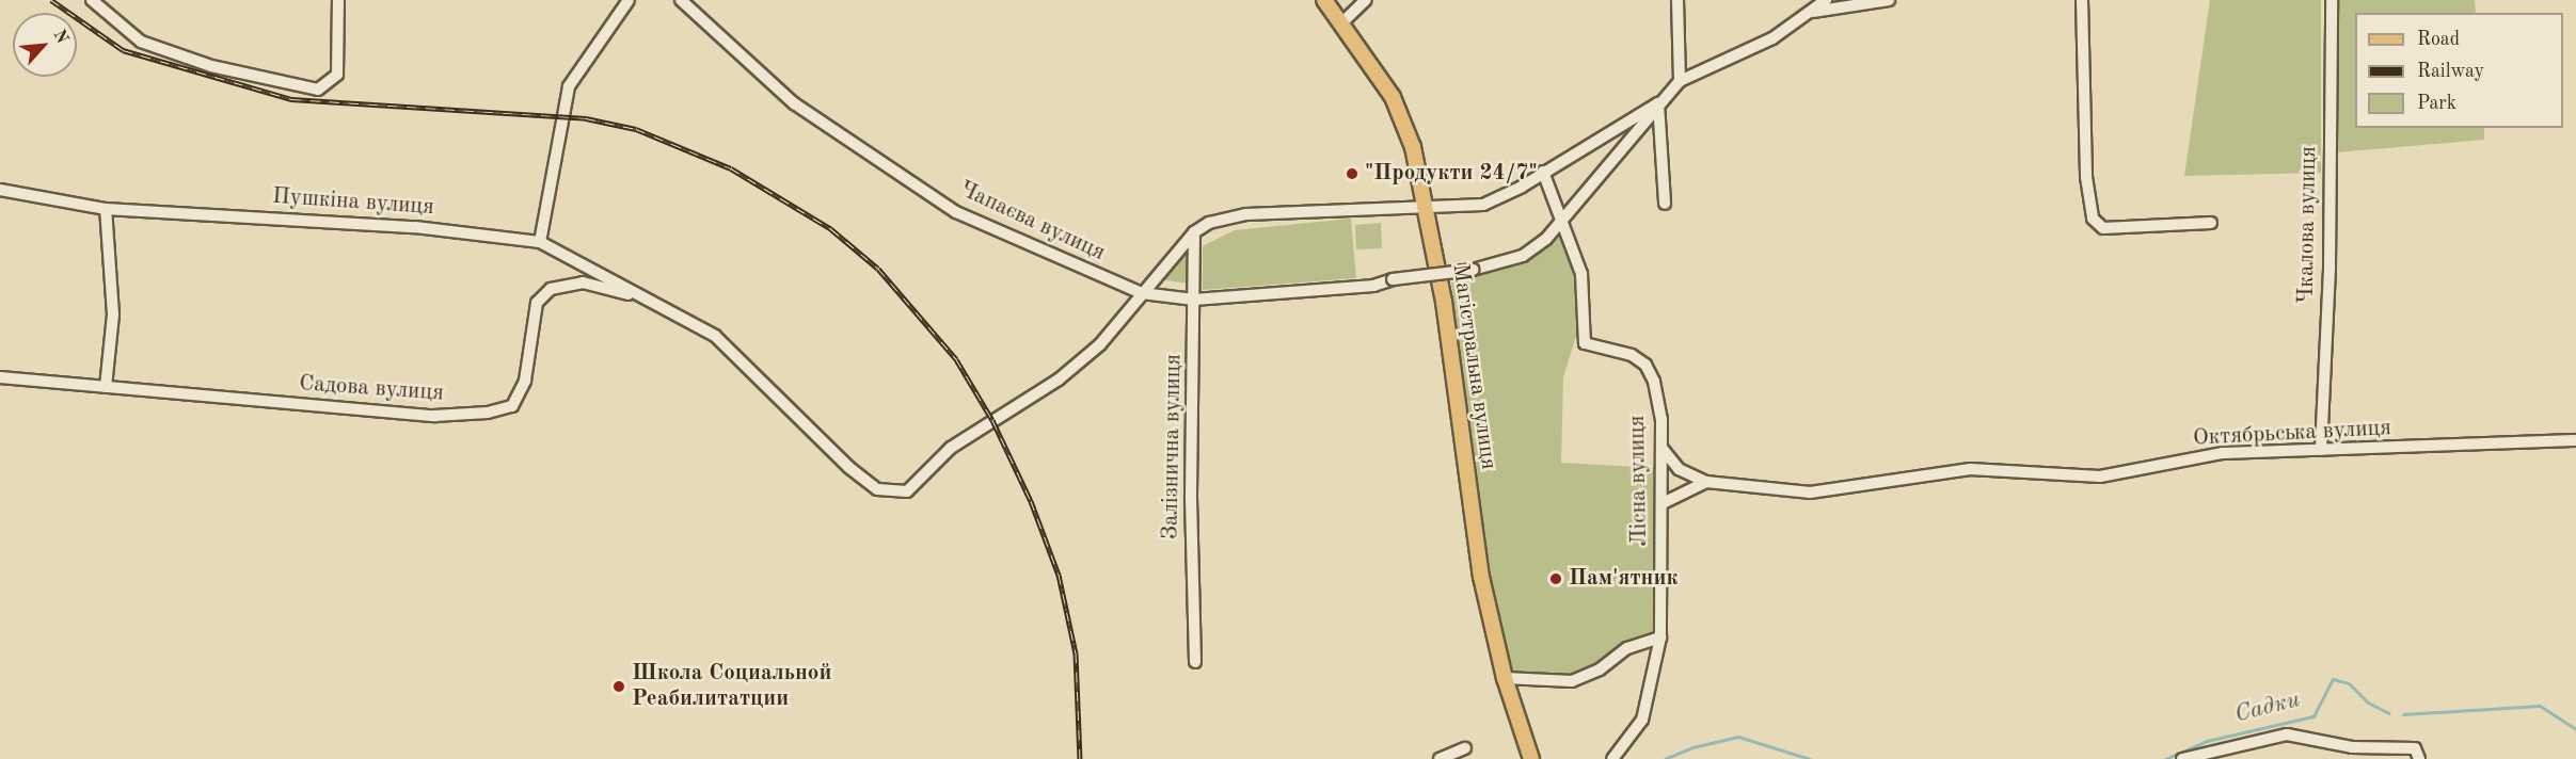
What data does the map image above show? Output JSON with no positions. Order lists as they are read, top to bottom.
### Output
{
  "streets": {
    "main road": ["Магістральна вулиця"],
    "street": [
      "Пушкіна вулиця",
      "Чапаєва вулиця",
      "Чкалова вулиця",
      "Садова вулиця",
      "Октябрьська вулиця",
      "Залізнична вулиця",
      "Лісна вулиця"
    ]
  },
  "crossings": [
    ["Пушкіна вулиця", "Чапаєва вулиця"],
    ["Пушкіна вулиця", "Садова вулиця"],
    ["Чапаєва вулиця", "Залізнична вулиця"],
    ["Чапаєва вулиця", "Лісна вулиця"],
    ["Чкалова вулиця", "Октябрьська вулиця"]
  ],
  "water": ["Садки"],
  "places": ["\"Продукти 24/7\"", "Пам'ятник", "Школа Социальной Реабилитатции"],
  "legend": ["Road", "Railway", "Park"],
  "north": "top right"
}
